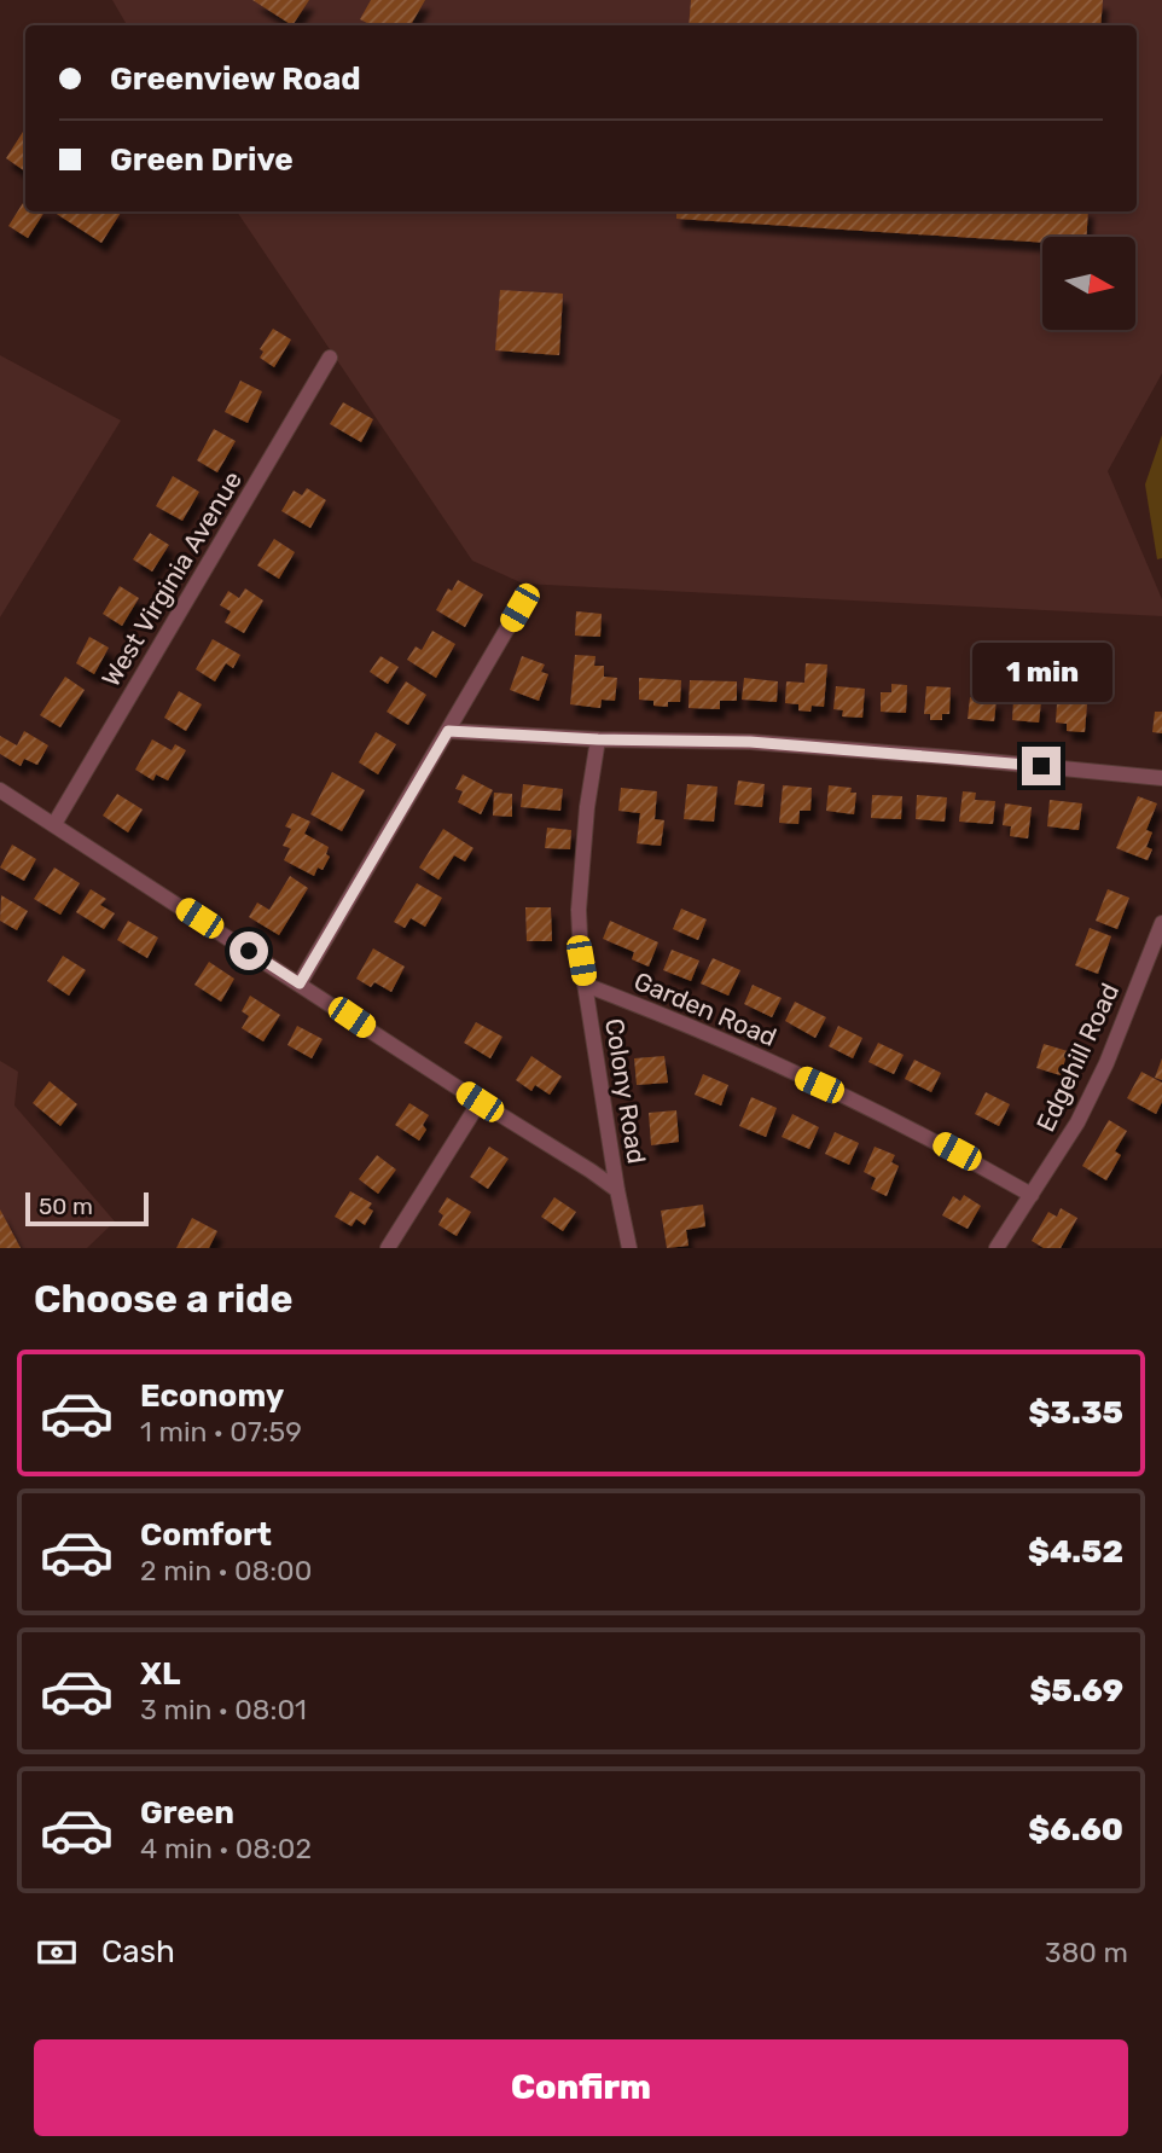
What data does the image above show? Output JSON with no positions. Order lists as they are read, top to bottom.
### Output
{
  "streets": {
    "street": [
      "West Virginia Avenue",
      "Garden Road",
      "Edgehill Road",
      "Colony Road"
    ]
  },
  "crossings": [
    ["Garden Road", "Edgehill Road"],
    ["Garden Road", "Colony Road"]
  ],
  "scale_bar": "50 m",
  "north": "right",
  "page": {
    "banner": ["Greenview Road", "Green Drive"],
    "bubble": "1 min",
    "scale": "50 m",
    "heading": "Choose a ride",
    "list": [
      {
        "name": "Economy",
        "note": "1 min · 07:59",
        "value": "$3.35"
      },
      {
        "name": "Comfort",
        "note": "2 min · 08:00",
        "value": "$4.52"
      },
      {
        "name": "XL",
        "note": "3 min · 08:01",
        "value": "$5.69"
      },
      {
        "name": "Green",
        "note": "4 min · 08:02",
        "value": "$6.60"
      }
    ],
    "pay": ["Cash", "380 m"],
    "buttons": "Confirm"
  }
}
